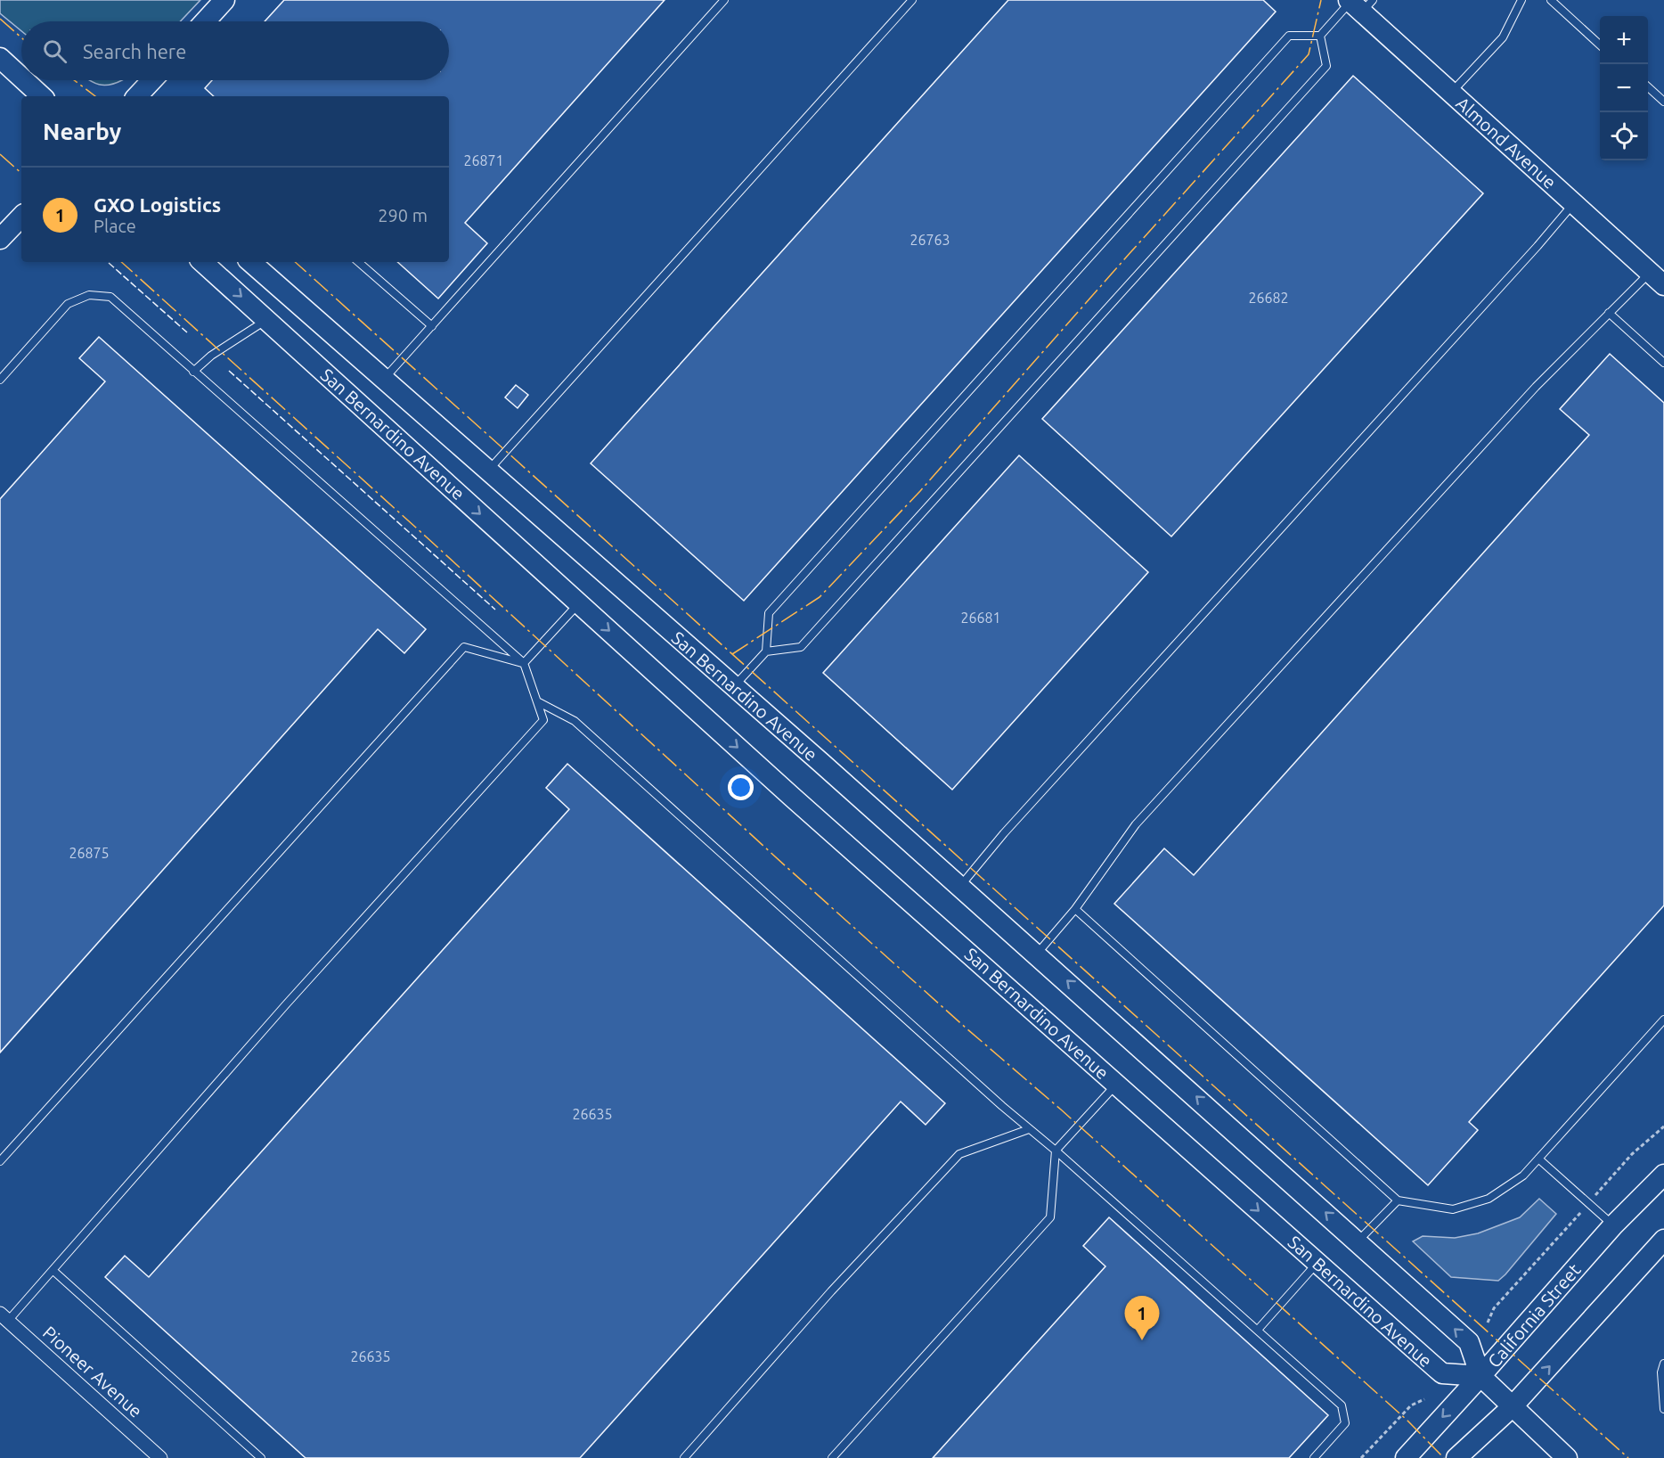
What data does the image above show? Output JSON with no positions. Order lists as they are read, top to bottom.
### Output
{
  "streets": {
    "main road": ["Almond Avenue", "San Bernardino Avenue", "California Street"],
    "street": ["Pioneer Avenue"]
  },
  "crossings": [
    ["San Bernardino Avenue", "California Street"]
  ],
  "house_numbers": [
    "26871",
    "26763",
    "26682",
    "26681",
    "26875",
    "26635",
    "26635"
  ],
  "page": {
    "map_buttons": ["+", "−"],
    "search": "Search here",
    "heading": "Nearby",
    "list": [
      {
        "mark": "1",
        "name": "GXO Logistics",
        "note": "Place",
        "value": "290 m"
      }
    ],
    "pins": "1"
  }
}
